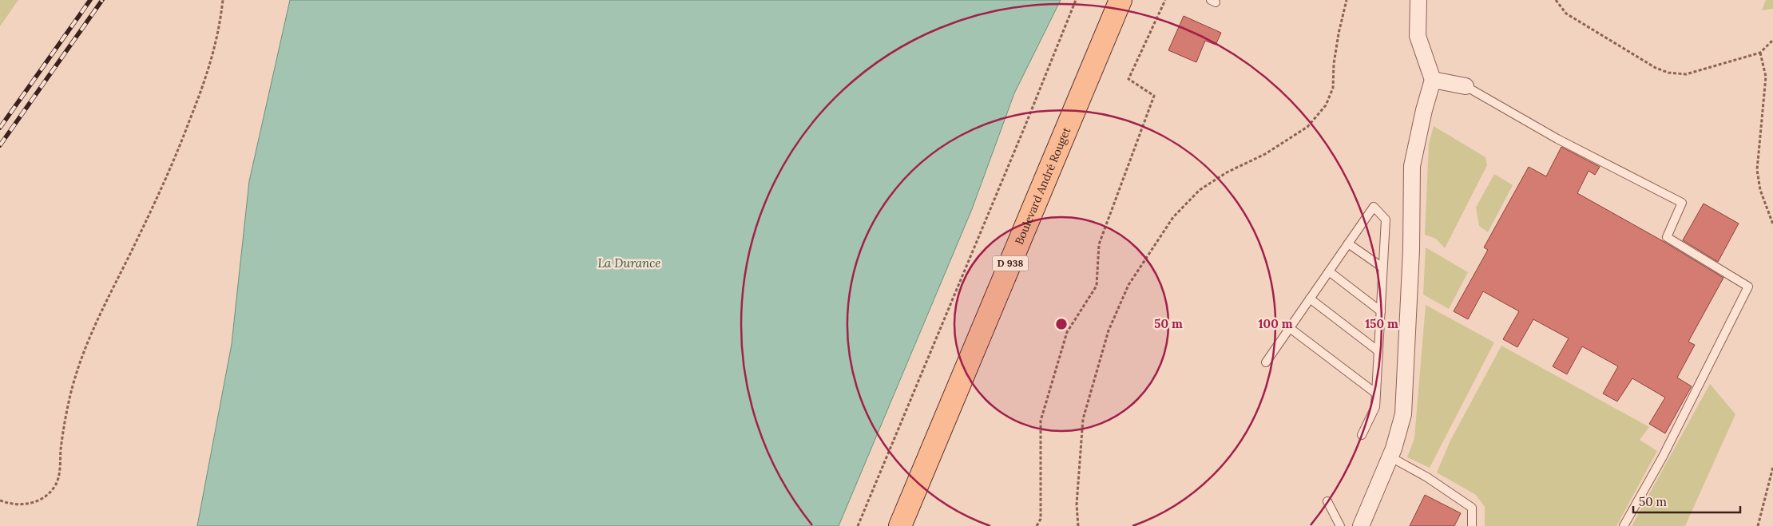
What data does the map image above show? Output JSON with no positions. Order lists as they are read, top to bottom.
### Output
{
  "streets": {
    "main road": ["Boulevard André Rouget", "D 938"]
  },
  "water": ["La Durance"],
  "scale_bar": "50 m",
  "rings": ["50 m", "100 m", "150 m"]
}
